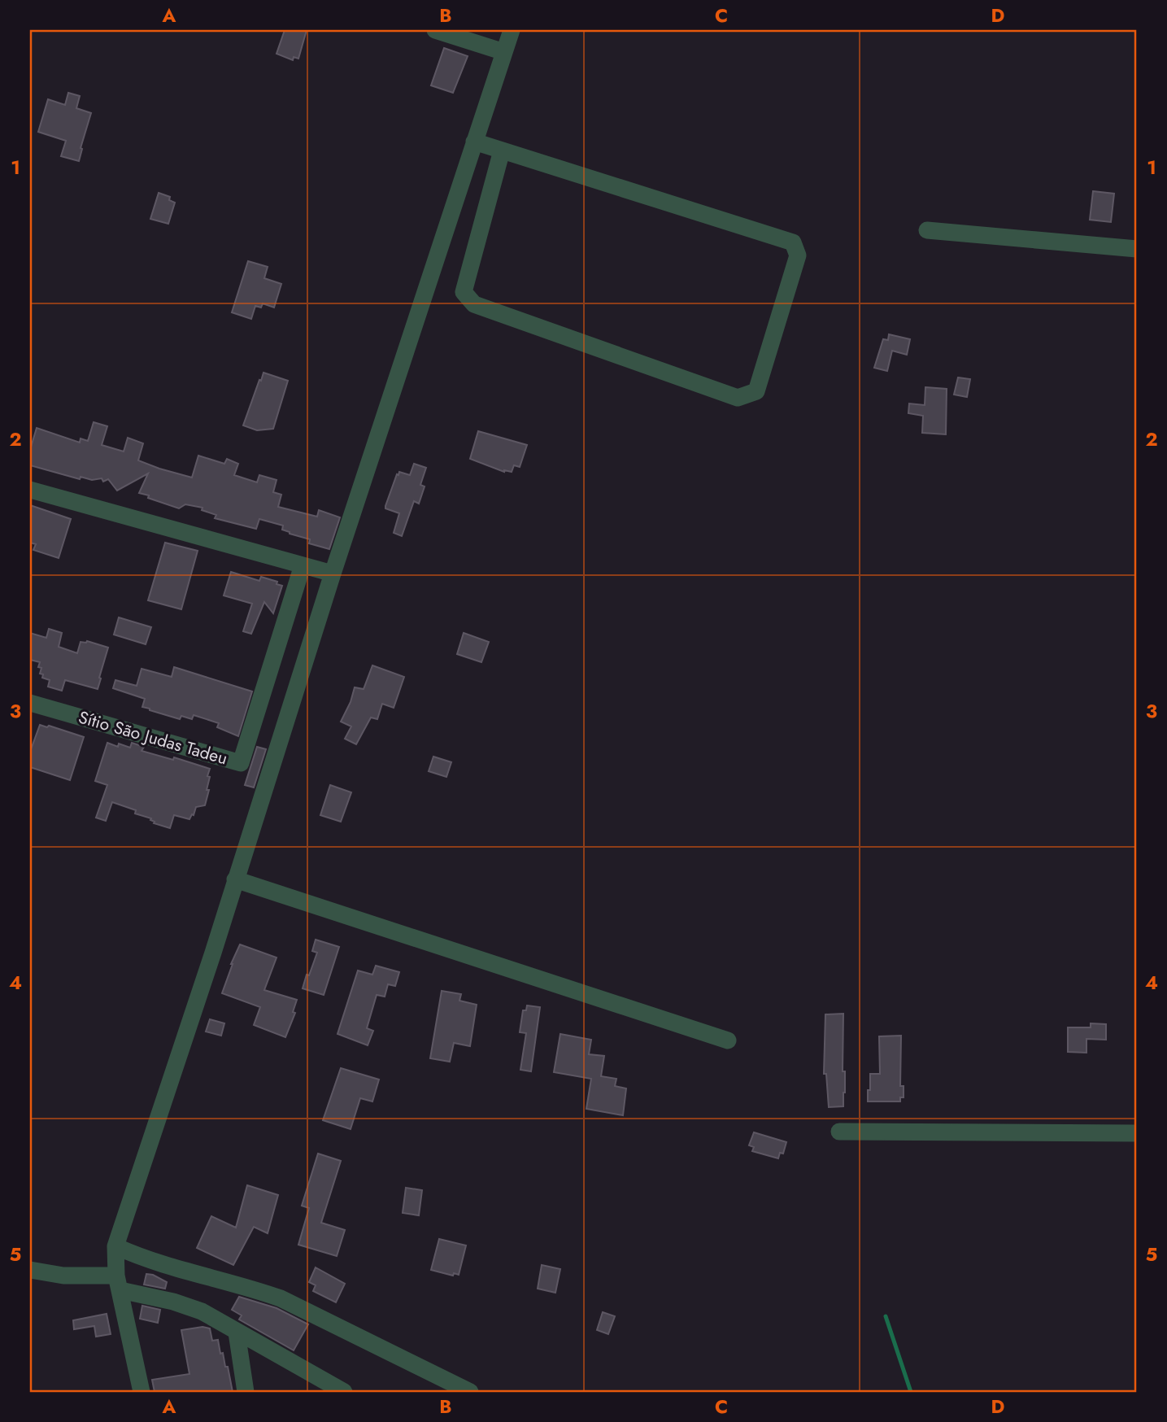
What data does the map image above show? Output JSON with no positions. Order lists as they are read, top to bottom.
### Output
{
  "streets": {
    "street": ["Sítio São Judas Tadeu"]
  },
  "grid": {
    "columns": [
      "A",
      "B",
      "C",
      "D"
    ],
    "rows": [
      "1",
      "2",
      "3",
      "4",
      "5"
    ]
  }
}
